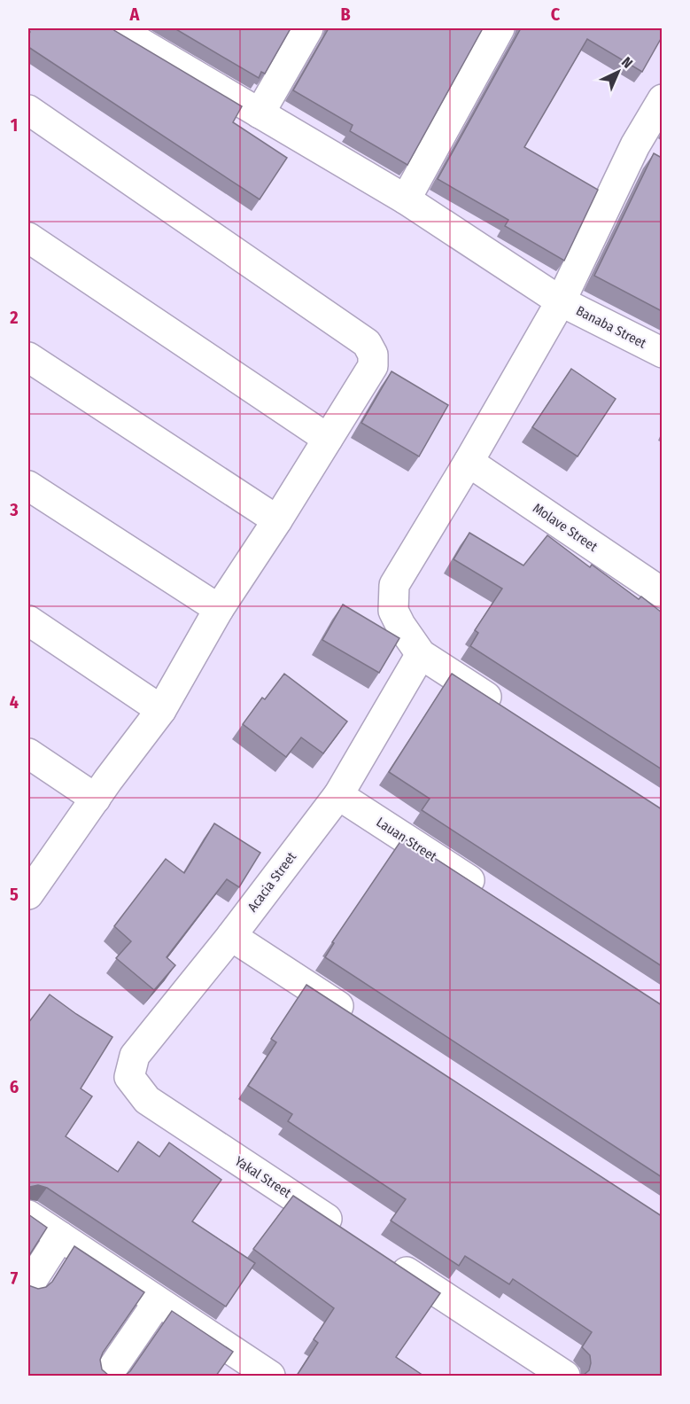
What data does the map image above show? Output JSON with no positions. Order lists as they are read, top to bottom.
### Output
{
  "streets": {
    "street": [
      "Banaba Street",
      "Molave Street",
      "Lauan Street",
      "Acacia Street",
      "Yakal Street"
    ]
  },
  "crossings": [
    ["Lauan Street", "Acacia Street"],
    ["Acacia Street", "Yakal Street"]
  ],
  "north": "top right",
  "grid": {
    "columns": ["A", "B", "C"],
    "rows": [
      "1",
      "2",
      "3",
      "4",
      "5",
      "6",
      "7"
    ]
  }
}
